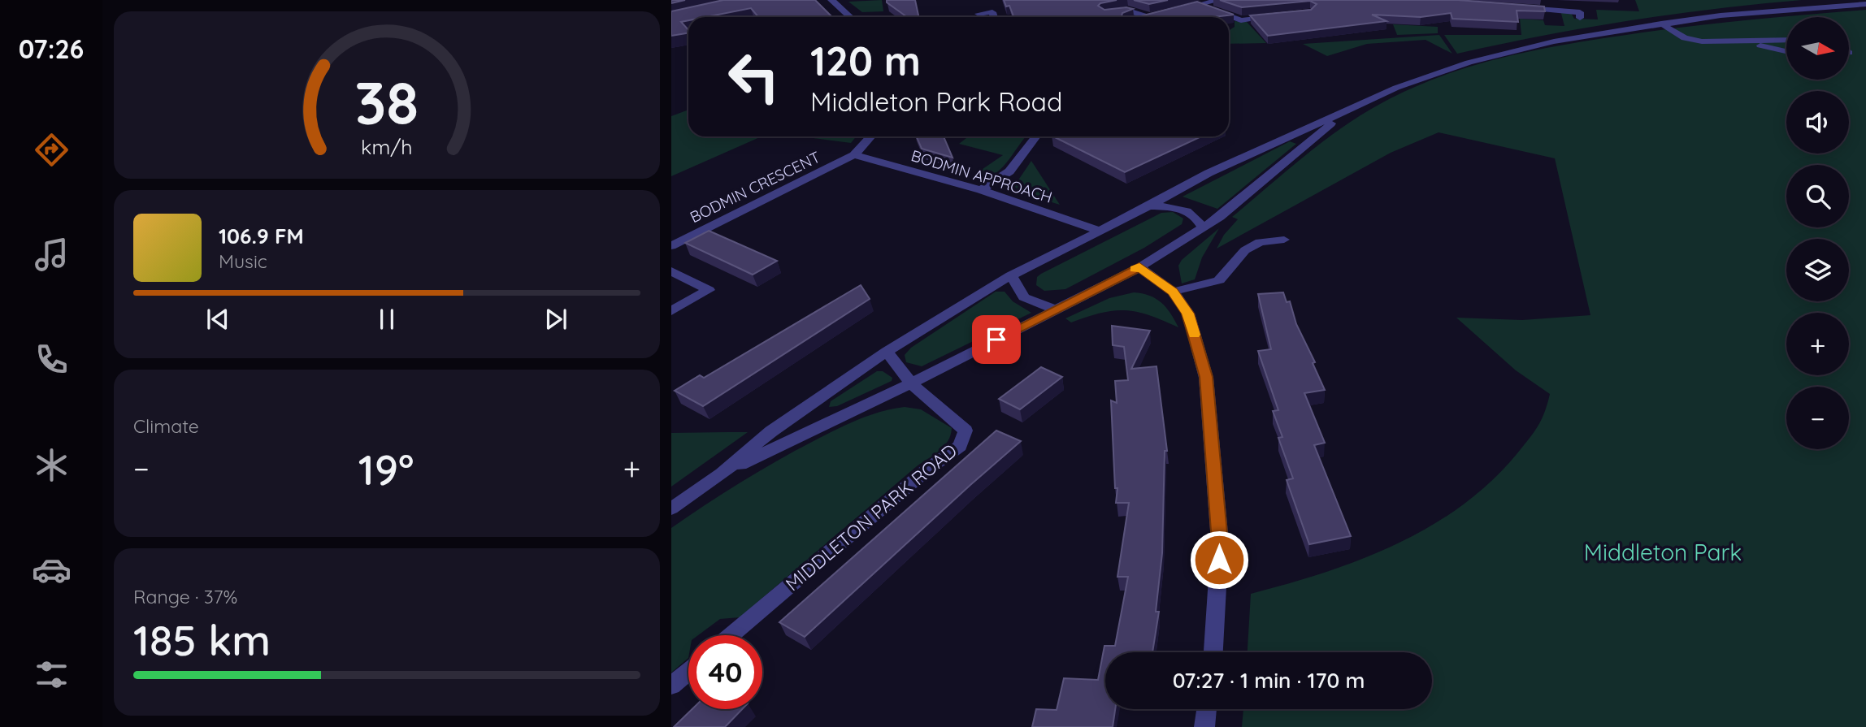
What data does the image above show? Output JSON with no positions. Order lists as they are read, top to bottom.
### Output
{
  "streets": {
    "street": ["BODMIN APPROACH", "BODMIN CRESCENT", "MIDDLETON PARK ROAD"]
  },
  "crossings": [
    ["BODMIN APPROACH", "BODMIN CRESCENT"]
  ],
  "parks": ["Middleton Park"],
  "north": "right",
  "page": {
    "tabs": "07:26",
    "map_buttons": ["+", "−"],
    "turn": ["120 m", "Middleton Park Road"],
    "song": ["106.9 FM", "Music"],
    "tile": [
      "Climate",
      ["Range · 37%", "185 km"]
    ],
    "heat": ["−", "19°", "+"],
    "limit": "40",
    "trip": "07:27 · 1 min · 170 m",
    "gauge": ["38", "km/h"]
  }
}
